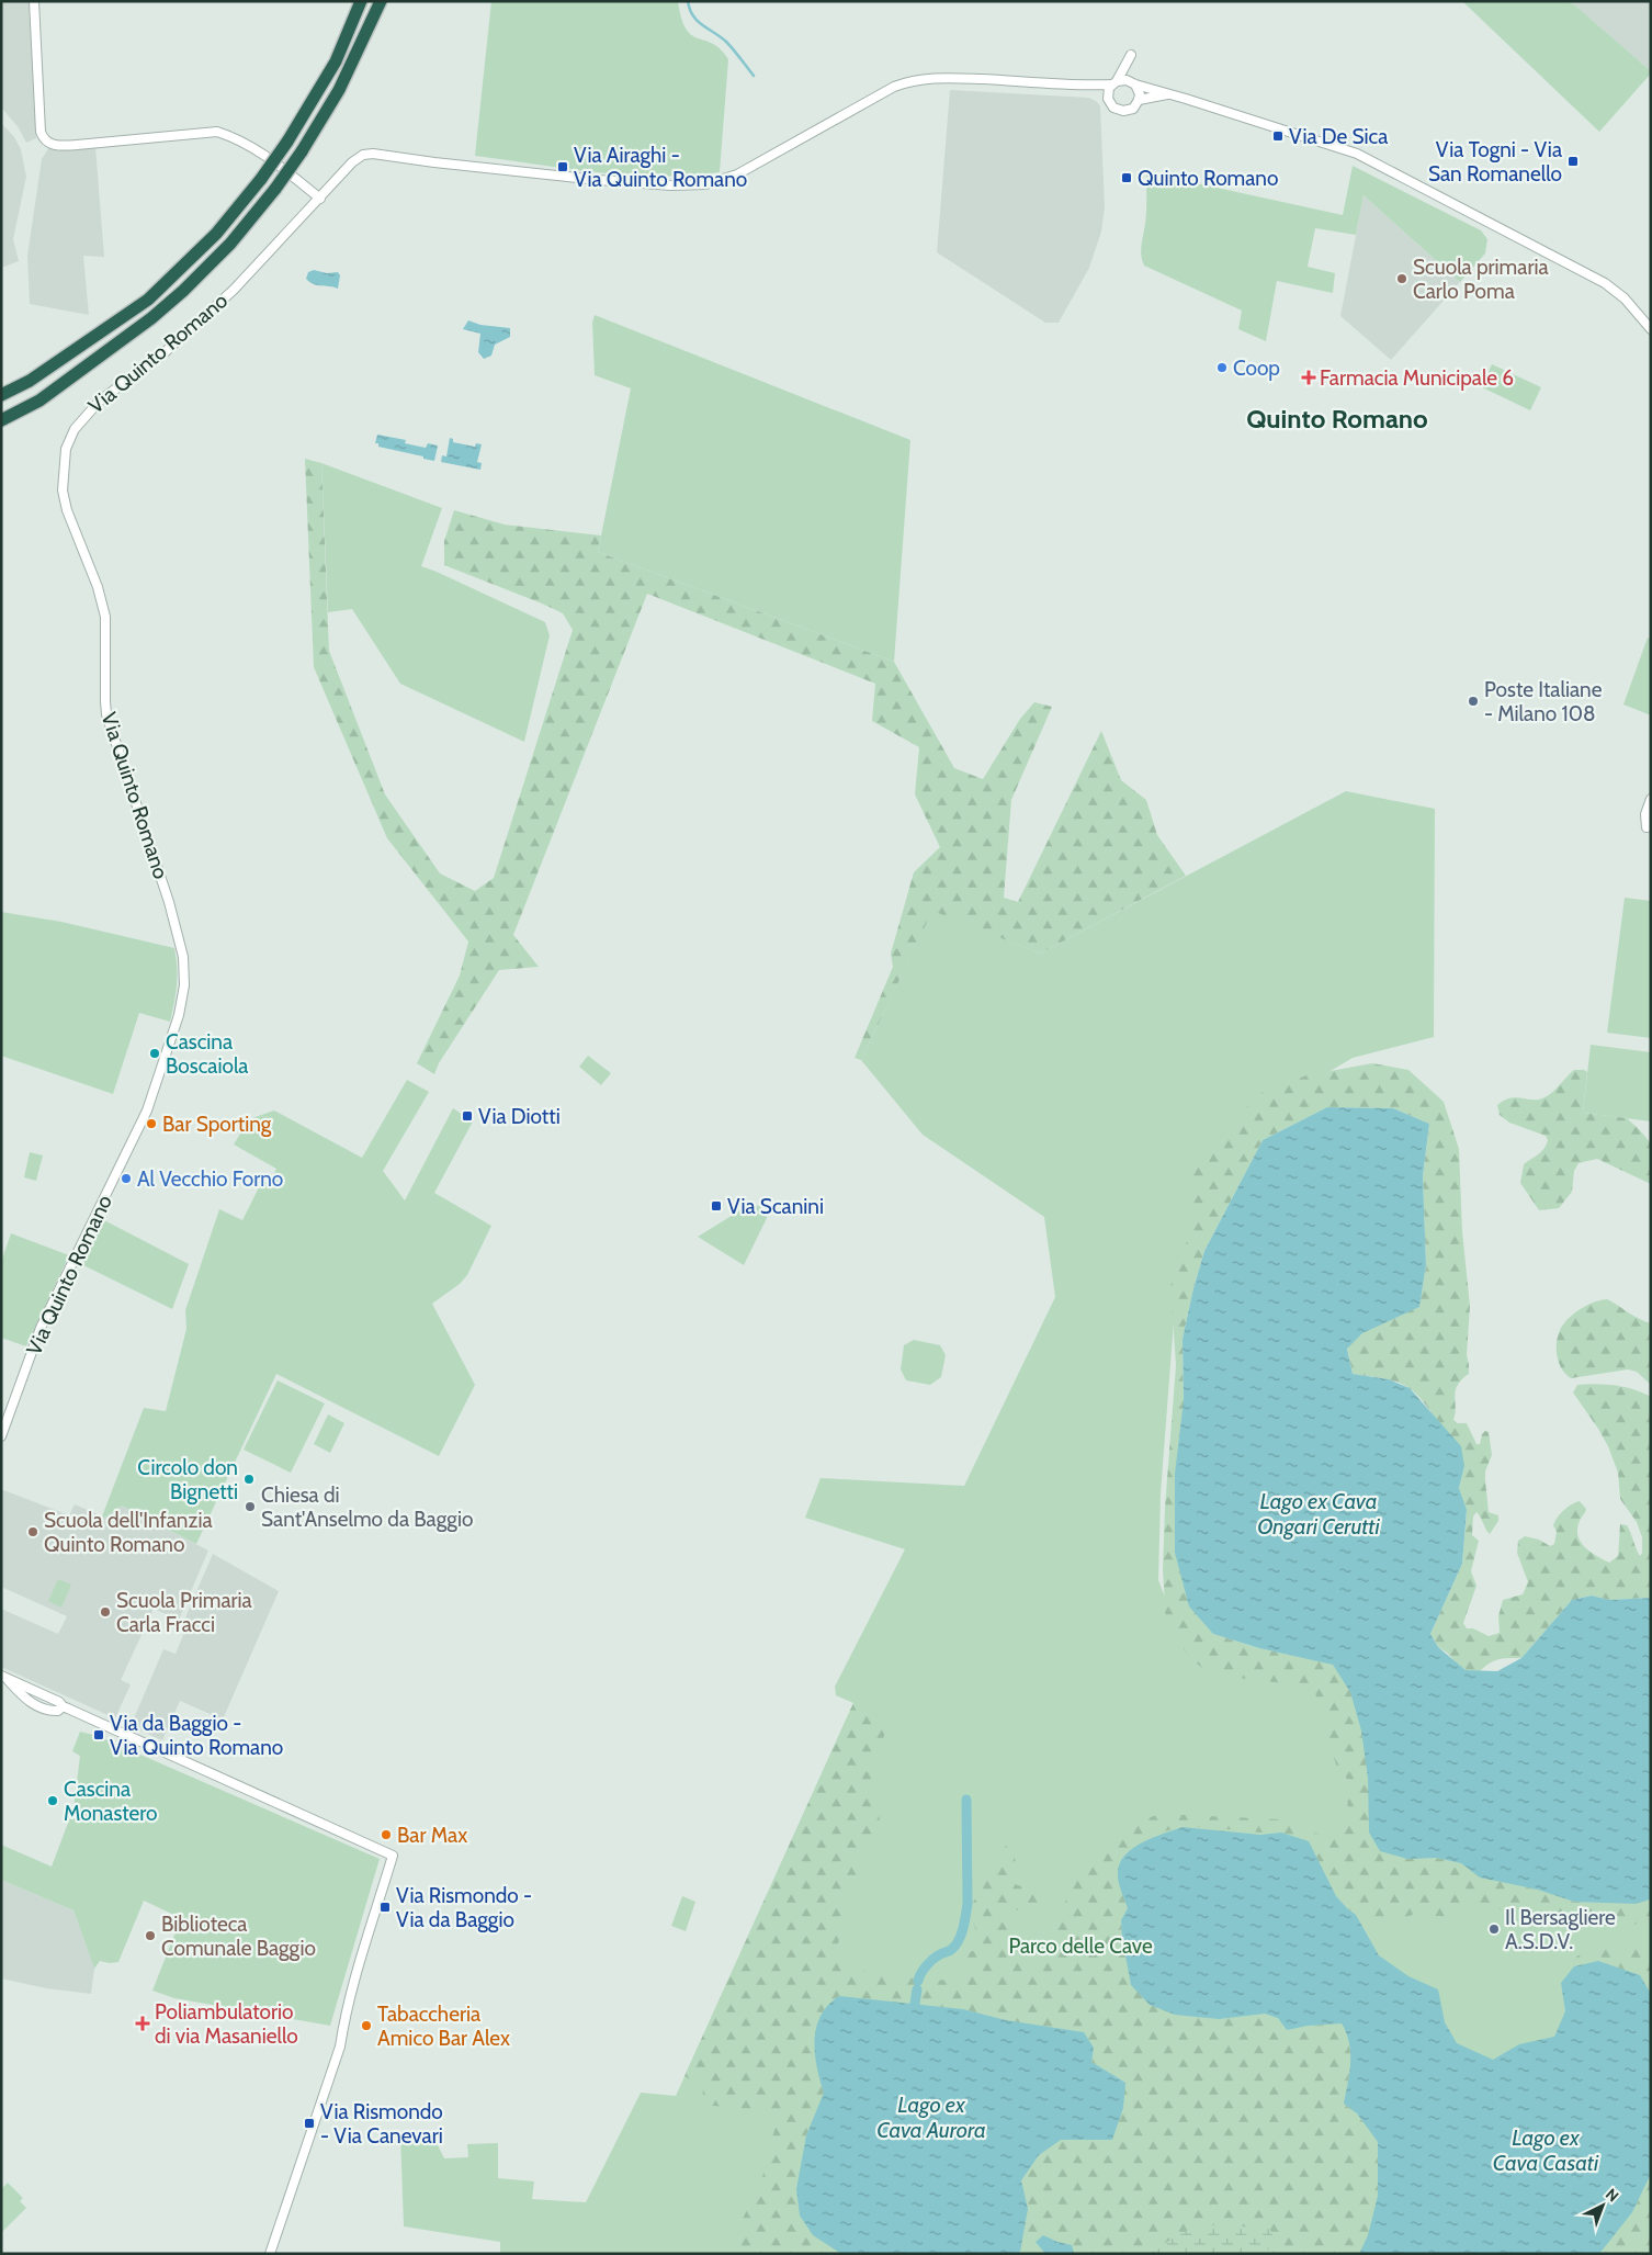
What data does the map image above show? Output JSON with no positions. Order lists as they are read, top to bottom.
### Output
{
  "streets": {
    "street": ["Via Quinto Romano"]
  },
  "districts": ["Quinto Romano"],
  "water": ["Lago ex Cava Ongari Cerutti", "Lago ex Cava Aurora", "Lago ex Cava Casati"],
  "parks": ["Parco delle Cave"],
  "places": {
    "transit": [
      "Via De Sica",
      "Via Togni - Via San Romanello",
      "Via Airaghi - Via Quinto Romano",
      "Quinto Romano",
      "Via Diotti",
      "Via Scanini",
      "Via da Baggio - Via Quinto Romano",
      "Via Rismondo - Via da Baggio",
      "Via Rismondo - Via Canevari"
    ],
    "other": [
      "Scuola primaria Carlo Poma",
      "Coop",
      "Poste Italiane - Milano 108",
      "Cascina Boscaiola",
      "Bar Sporting",
      "Al Vecchio Forno",
      "Circolo don Bignetti",
      "Chiesa di Sant'Anselmo da Baggio",
      "Scuola dell'Infanzia Quinto Romano",
      "Scuola Primaria Carla Fracci",
      "Cascina Monastero",
      "Bar Max",
      "Il Bersagliere A.S.D.V.",
      "Biblioteca Comunale Baggio",
      "Tabaccheria Amico Bar Alex"
    ],
    "health": ["Farmacia Municipale 6", "Poliambulatorio di via Masaniello"]
  },
  "north": "top right"
}
